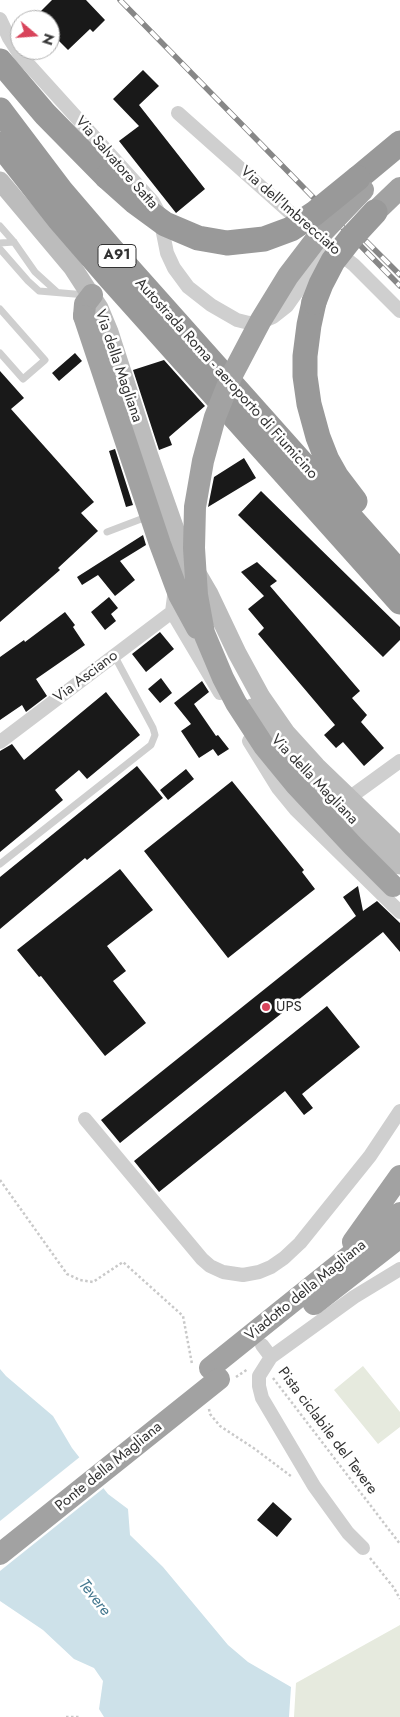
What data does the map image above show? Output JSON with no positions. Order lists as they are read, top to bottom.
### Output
{
  "streets": {
    "highway": [
      "A91",
      "Autostrada Roma - aeroporto di Fiumicino",
      "Viadotto della Magliana",
      "Ponte della Magliana"
    ],
    "main road": ["Via della Magliana"],
    "street": ["Via Salvatore Satta", "Via dell'Imbrecciato", "Via Asciano"],
    "path": ["Pista ciclabile del Tevere"]
  },
  "crossings": [
    ["Via Salvatore Satta", "Via dell'Imbrecciato"],
    ["Via della Magliana", "Via Asciano"],
    ["Viadotto della Magliana", "Pista ciclabile del Tevere"],
    ["Viadotto della Magliana", "Ponte della Magliana"],
    ["Pista ciclabile del Tevere", "Ponte della Magliana"]
  ],
  "water": ["Tevere"],
  "places": ["UPS"],
  "north": "right"
}
